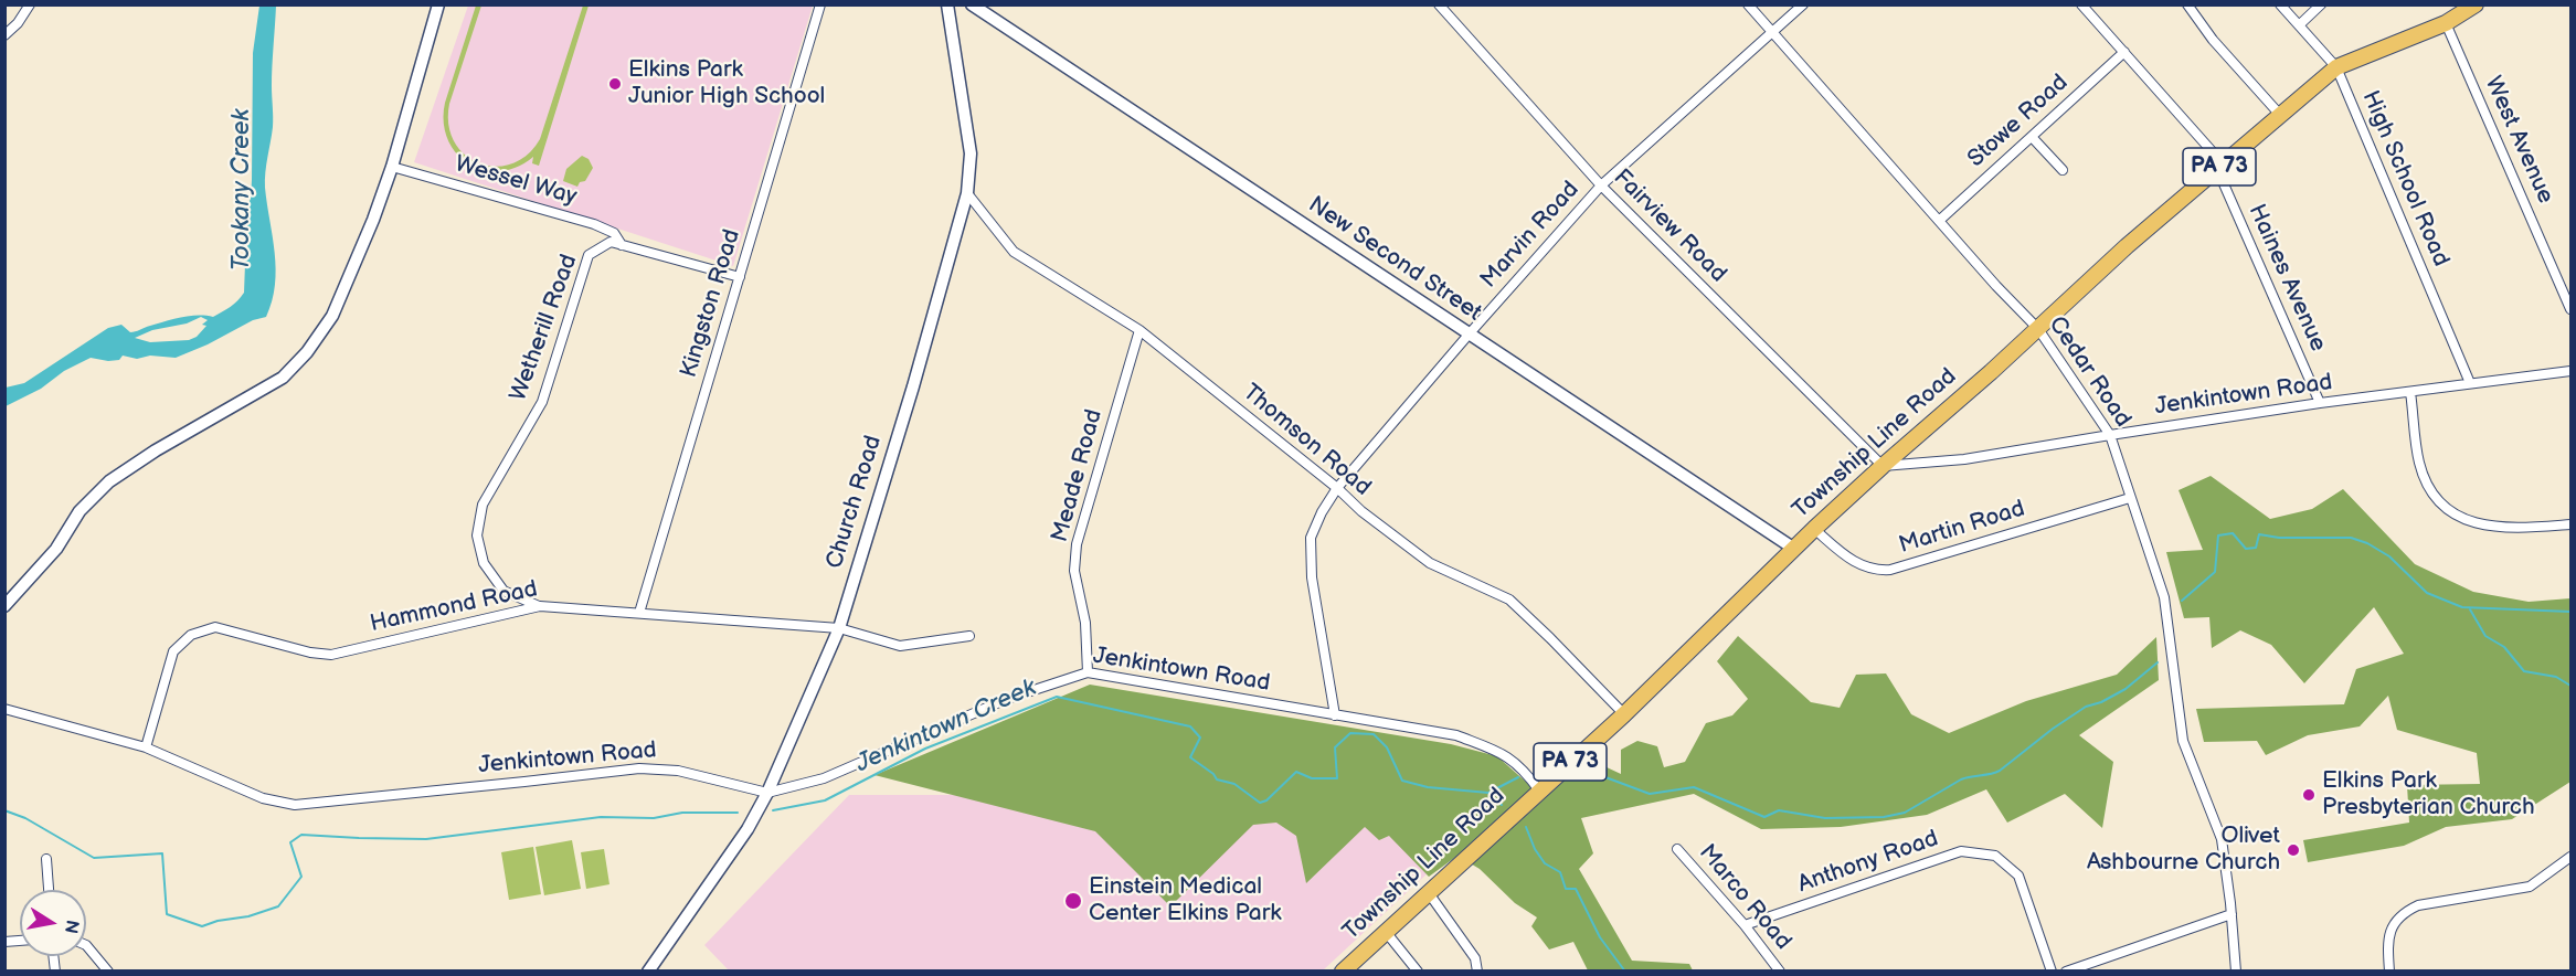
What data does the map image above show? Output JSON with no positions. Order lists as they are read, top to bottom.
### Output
{
  "streets": {
    "main road": ["PA 73", "Township Line Road"],
    "street": [
      "Stowe Road",
      "West Avenue",
      "High School Road",
      "Wessel Way",
      "Fairview Road",
      "Marvin Road",
      "New Second Street",
      "Haines Avenue",
      "Kingston Road",
      "Wetherill Road",
      "Cedar Road",
      "Jenkintown Road",
      "Thomson Road",
      "Meade Road",
      "Church Road",
      "Martin Road",
      "Hammond Road",
      "Anthony Road",
      "Marco Road"
    ]
  },
  "crossings": [
    ["Stowe Road", "Haines Avenue"],
    ["Stowe Road", "Cedar Road"],
    ["West Avenue", "Township Line Road"],
    ["High School Road", "Jenkintown Road"],
    ["High School Road", "Township Line Road"],
    ["Wessel Way", "Wetherill Road"],
    ["Fairview Road", "Marvin Road"],
    ["Fairview Road", "Jenkintown Road"],
    ["Fairview Road", "Township Line Road"],
    ["Marvin Road", "New Second Street"],
    ["Marvin Road", "Cedar Road"],
    ["Marvin Road", "Jenkintown Road"],
    ["Marvin Road", "Thomson Road"],
    ["New Second Street", "Township Line Road"],
    ["Haines Avenue", "Jenkintown Road"],
    ["Haines Avenue", "Township Line Road"],
    ["Kingston Road", "Wetherill Road"],
    ["Kingston Road", "Hammond Road"],
    ["Wetherill Road", "Hammond Road"],
    ["Cedar Road", "Jenkintown Road"],
    ["Cedar Road", "Township Line Road"],
    ["Cedar Road", "Martin Road"],
    ["Jenkintown Road", "Township Line Road"],
    ["Jenkintown Road", "Meade Road"],
    ["Jenkintown Road", "Church Road"],
    ["Jenkintown Road", "Hammond Road"],
    ["Thomson Road", "Township Line Road"],
    ["Thomson Road", "Meade Road"],
    ["Thomson Road", "Church Road"],
    ["Township Line Road", "Martin Road"],
    ["Church Road", "Hammond Road"],
    ["Anthony Road", "Marco Road"]
  ],
  "water": ["Tookany Creek", "Jenkintown Creek"],
  "places": [
    "Elkins Park Junior High School",
    "Elkins Park Presbyterian Church",
    "Olivet Ashbourne Church",
    "Einstein Medical Center Elkins Park"
  ],
  "north": "right"
}
